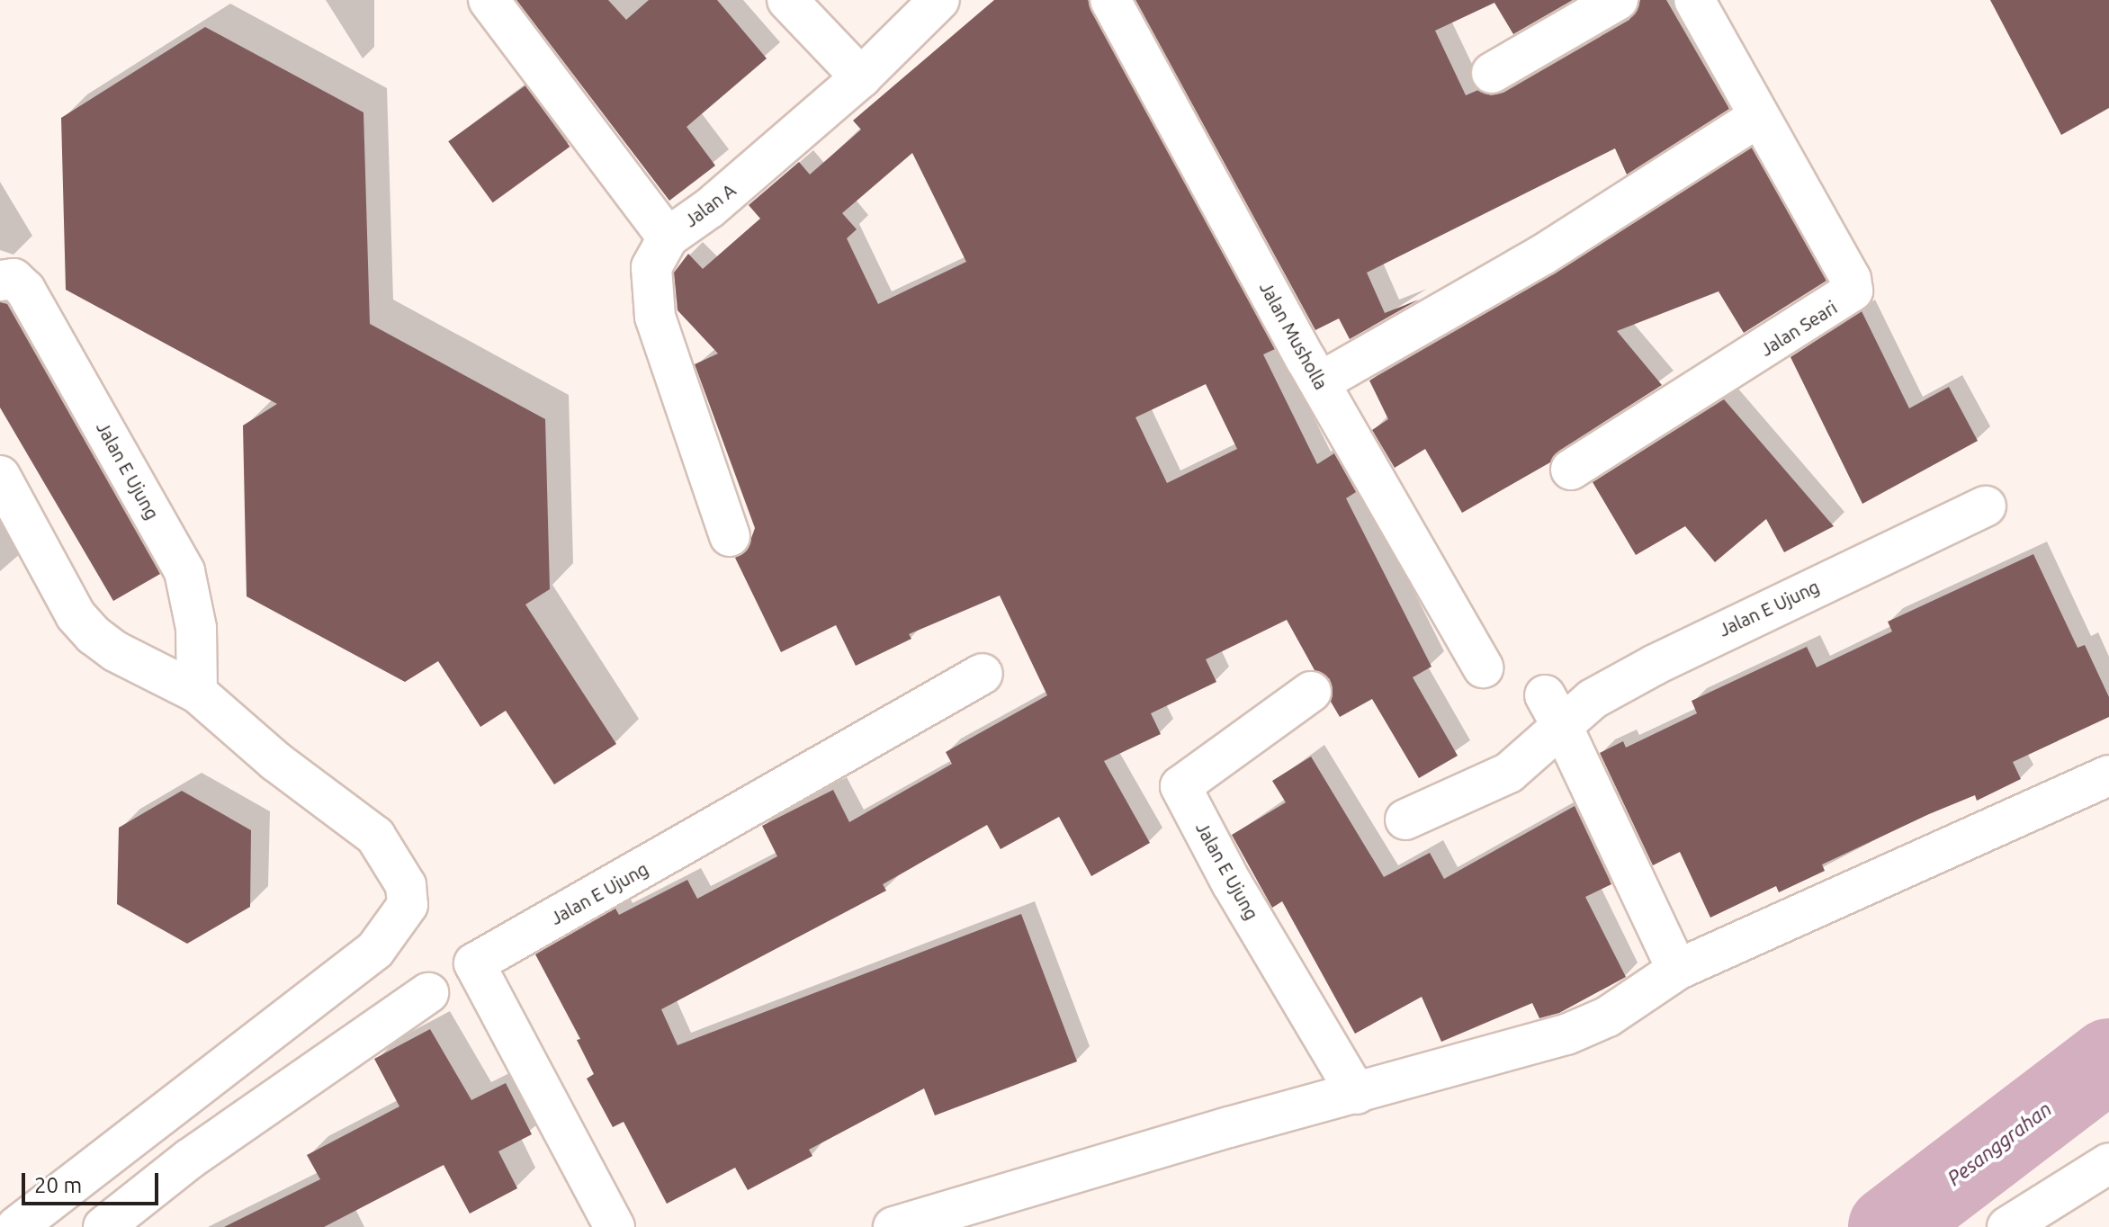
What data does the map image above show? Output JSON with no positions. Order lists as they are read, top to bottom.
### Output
{
  "streets": {
    "street": [
      "Jalan A",
      "Jalan Seari",
      "Jalan Musholla",
      "Jalan E Ujung"
    ]
  },
  "water": ["Pesanggrahan"],
  "scale_bar": "20 m"
}
